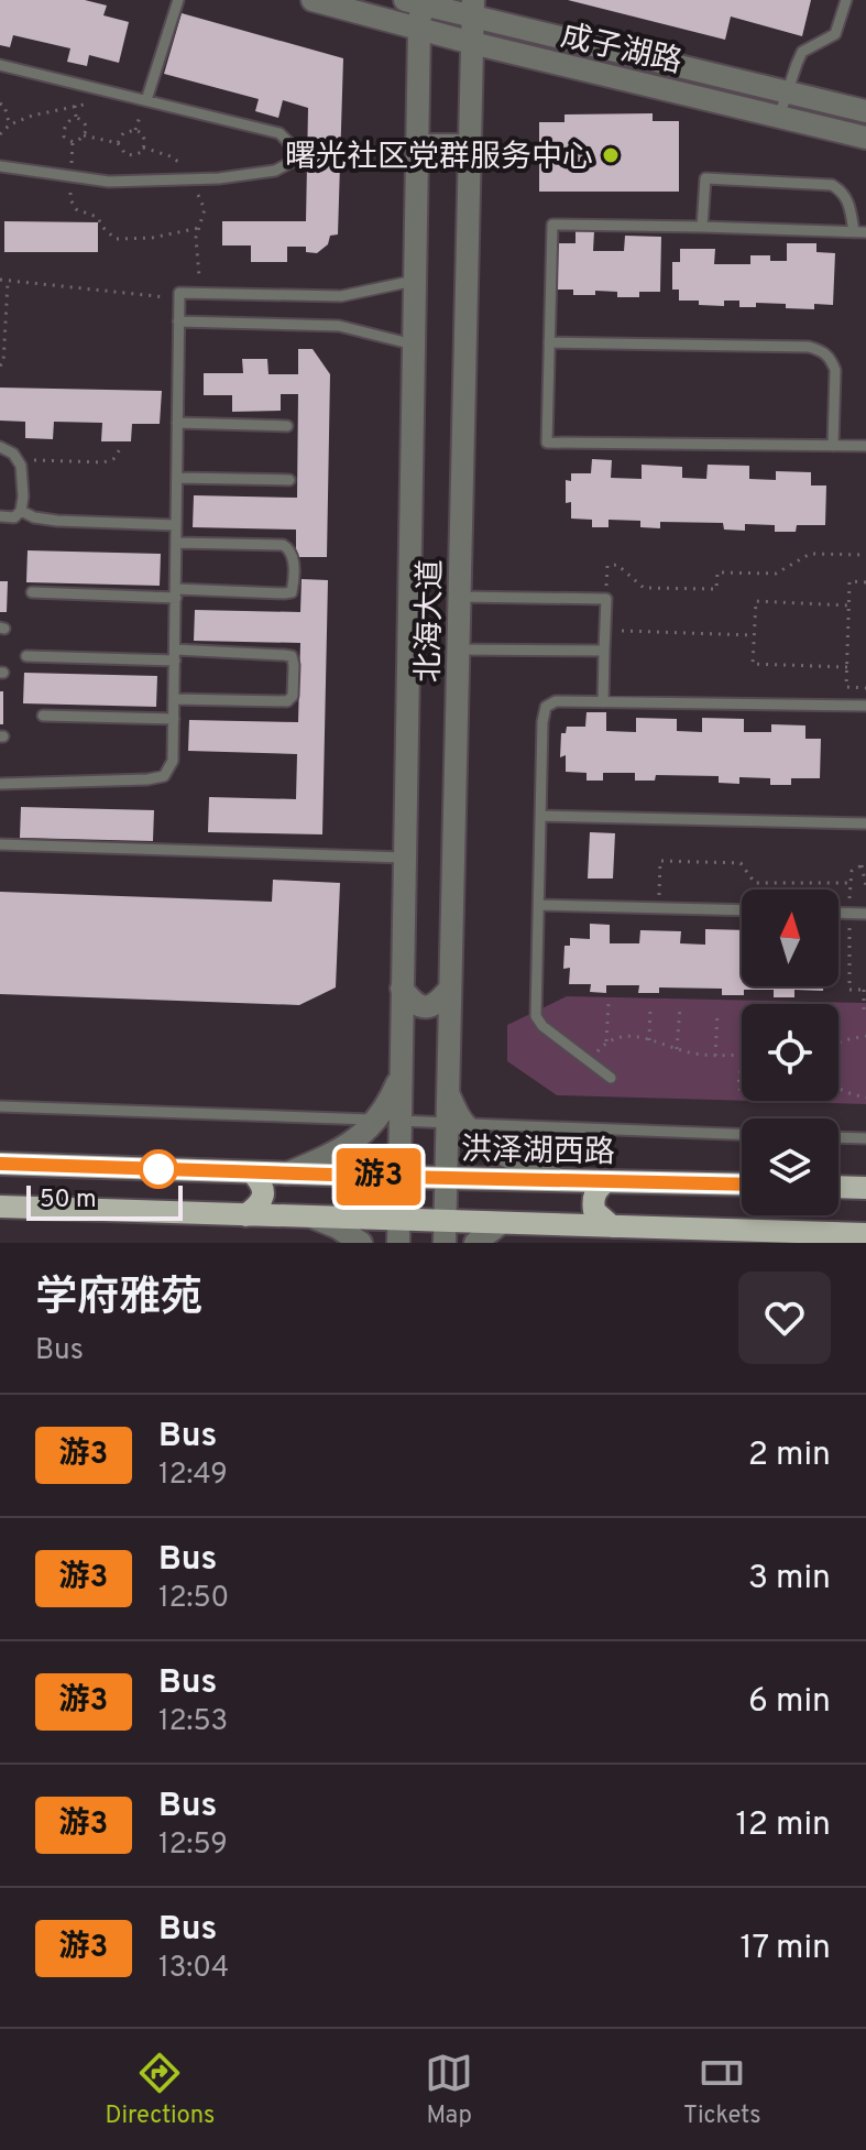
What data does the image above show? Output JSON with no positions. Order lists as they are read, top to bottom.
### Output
{
  "streets": {
    "main road": ["洪泽湖西路"],
    "street": ["成子湖路", "北海大道"]
  },
  "crossings": [
    ["成子湖路", "北海大道"],
    ["北海大道", "洪泽湖西路"]
  ],
  "places": ["曙光社区党群服务中心"],
  "lines": ["bus line 游3"],
  "scale_bar": "50 m",
  "north": "top",
  "page": {
    "on_map": "游3",
    "scale": "50 m",
    "heading": ["学府雅苑", "Bus"],
    "list": [
      {
        "mark": "游3",
        "name": "Bus",
        "note": "12:49",
        "value": "2 min"
      },
      {
        "mark": "游3",
        "name": "Bus",
        "note": "12:50",
        "value": "3 min"
      },
      {
        "mark": "游3",
        "name": "Bus",
        "note": "12:53",
        "value": "6 min"
      },
      {
        "mark": "游3",
        "name": "Bus",
        "note": "12:59",
        "value": "12 min"
      },
      {
        "mark": "游3",
        "name": "Bus",
        "note": "13:04",
        "value": "17 min"
      }
    ],
    "tabs": ["Directions", "Map", "Tickets"]
  }
}
